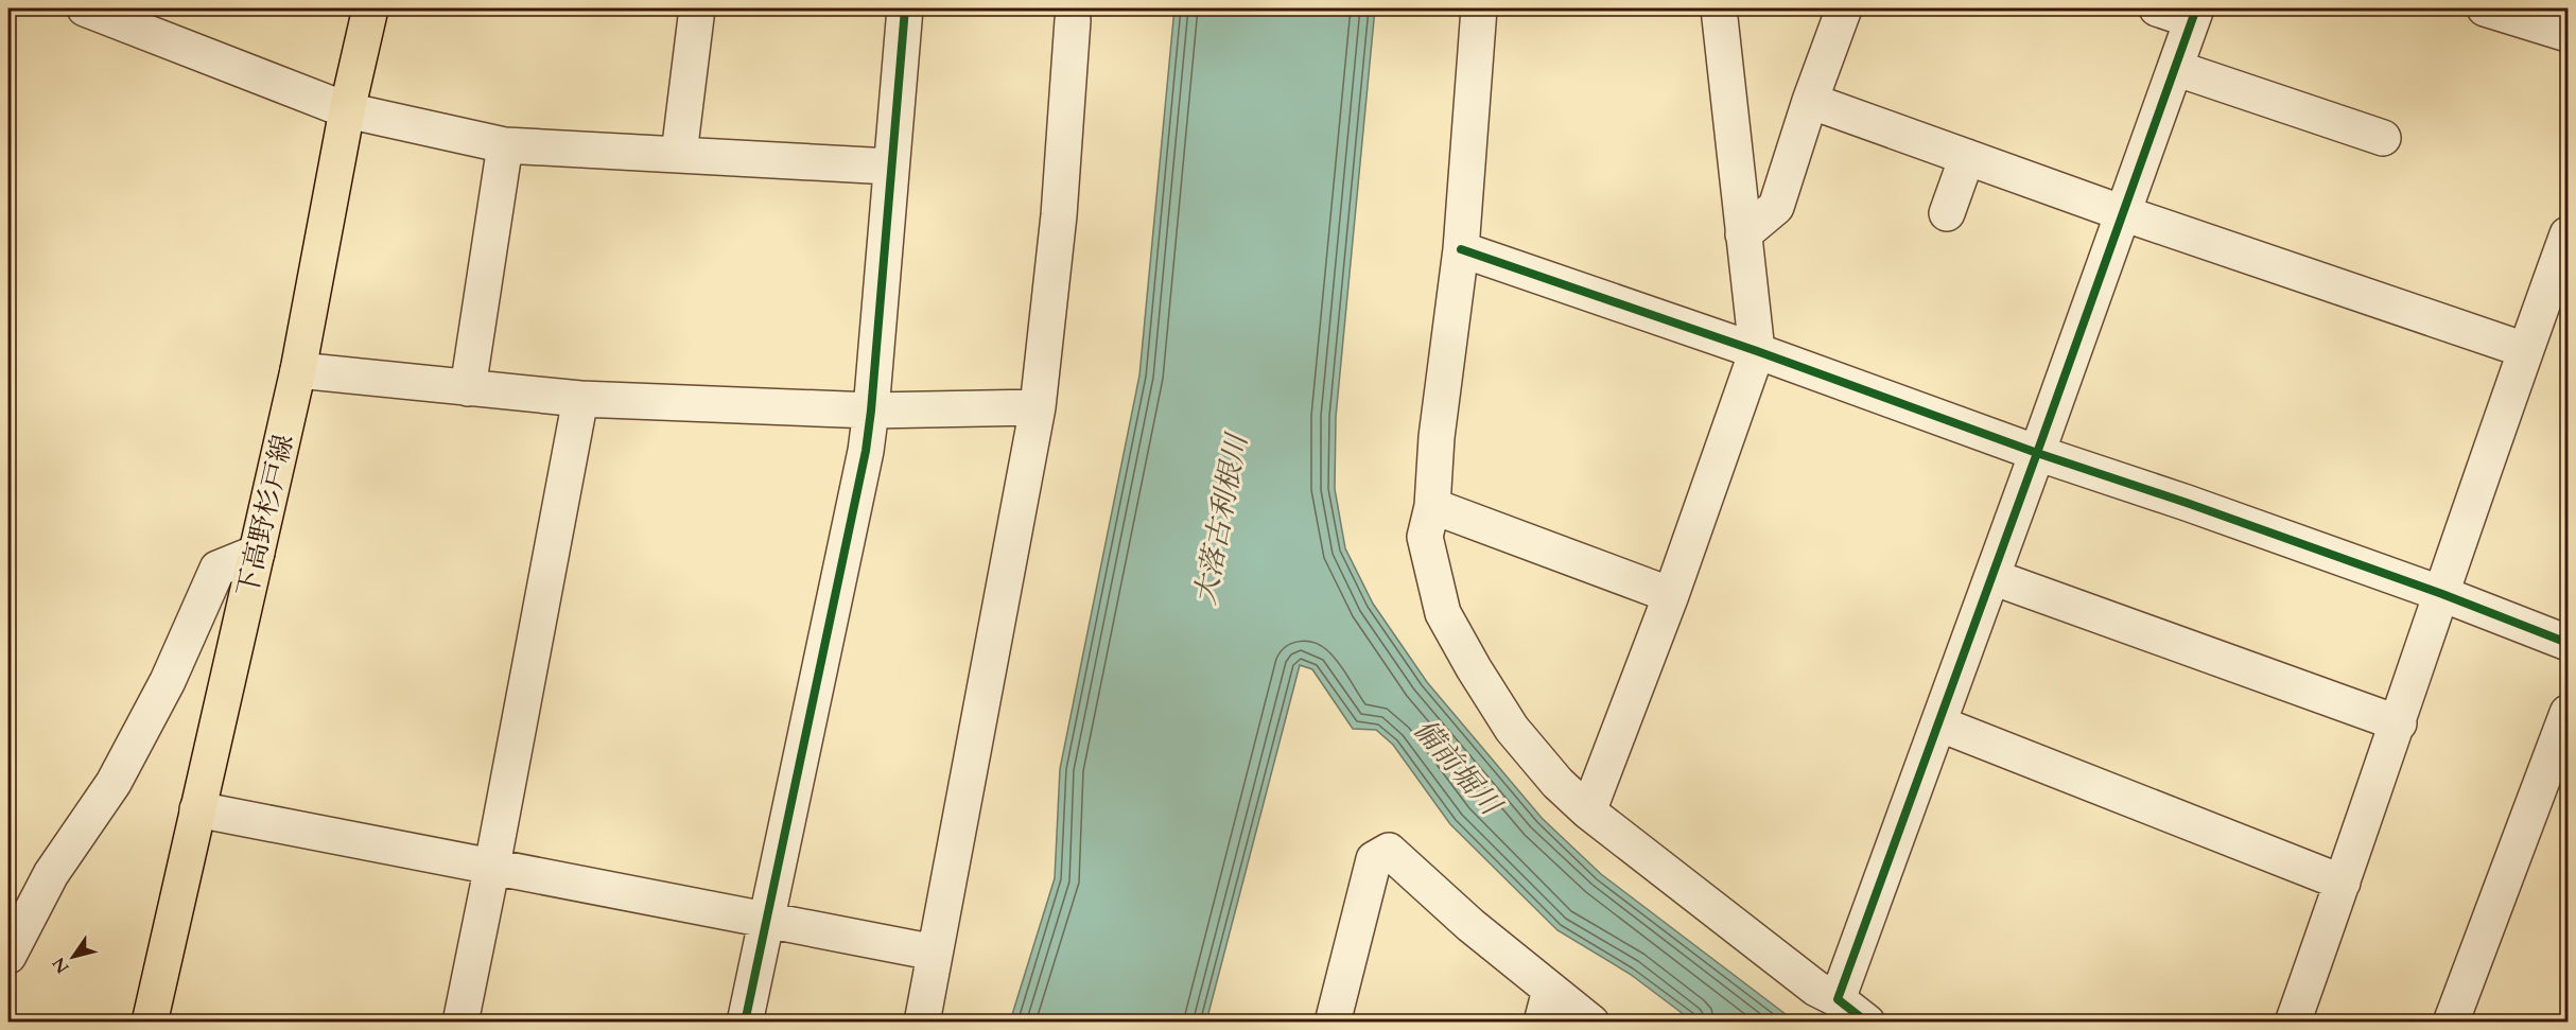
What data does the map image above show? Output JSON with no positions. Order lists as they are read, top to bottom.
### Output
{
  "streets": {
    "main road": ["下高野杉戸線"]
  },
  "water": ["大落古利根川", "備前堀川"],
  "north": "bottom left"
}
